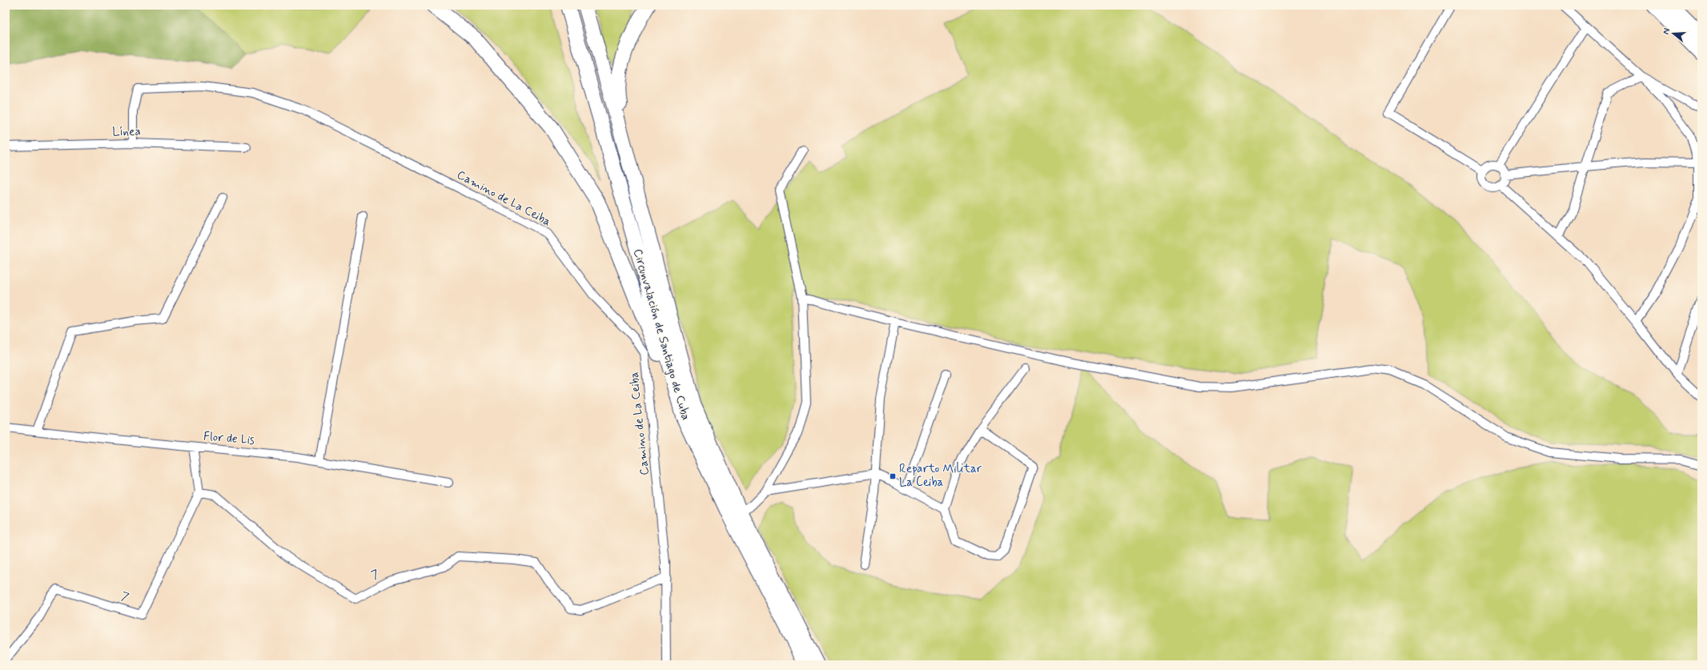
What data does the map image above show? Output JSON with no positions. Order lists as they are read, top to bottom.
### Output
{
  "streets": {
    "highway": ["Circunvalación de Santiago de Cuba"],
    "street": [
      "Línea",
      "Camino de La Ceiba",
      "Flor de Lis",
      "7"
    ]
  },
  "crossings": [
    ["Línea", "Camino de La Ceiba"],
    ["Camino de La Ceiba", "7"]
  ],
  "places": {
    "transit": ["Reparto Militar La Ceiba"]
  },
  "north": "left"
}
